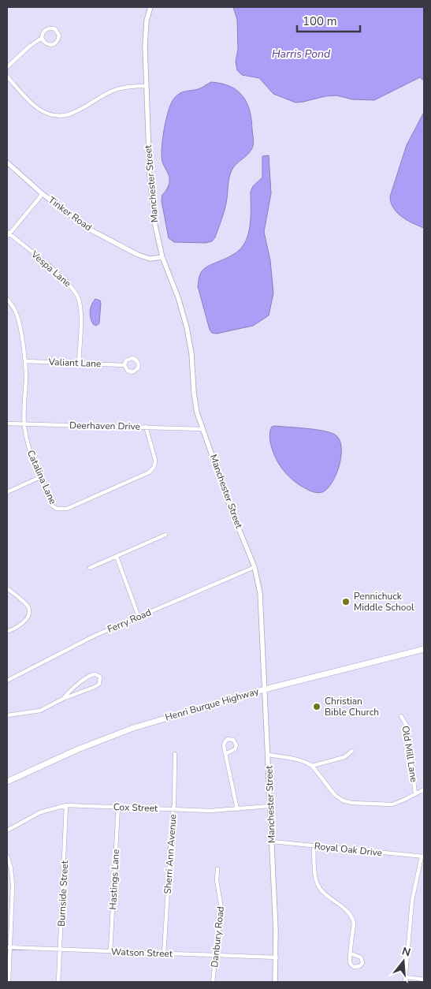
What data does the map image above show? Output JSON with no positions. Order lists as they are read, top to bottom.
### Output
{
  "streets": {
    "main road": ["Henri Burque Highway"],
    "street": [
      "Manchester Street",
      "Tinker Road",
      "Vespa Lane",
      "Valiant Lane",
      "Deerhaven Drive",
      "Catalina Lane",
      "Ferry Road",
      "Old Mill Lane",
      "Cox Street",
      "Royal Oak Drive",
      "Sherri Ann Avenue",
      "Hastings Lane",
      "Burnside Street",
      "Danbury Road",
      "Watson Street"
    ]
  },
  "crossings": [
    ["Manchester Street", "Tinker Road"],
    ["Manchester Street", "Deerhaven Drive"],
    ["Manchester Street", "Ferry Road"],
    ["Manchester Street", "Henri Burque Highway"],
    ["Manchester Street", "Cox Street"],
    ["Manchester Street", "Royal Oak Drive"],
    ["Manchester Street", "Watson Street"],
    ["Vespa Lane", "Valiant Lane"],
    ["Valiant Lane", "Catalina Lane"],
    ["Deerhaven Drive", "Catalina Lane"],
    ["Cox Street", "Sherri Ann Avenue"],
    ["Cox Street", "Hastings Lane"],
    ["Cox Street", "Burnside Street"],
    ["Sherri Ann Avenue", "Watson Street"],
    ["Hastings Lane", "Watson Street"],
    ["Burnside Street", "Watson Street"],
    ["Danbury Road", "Watson Street"]
  ],
  "water": ["Harris Pond"],
  "places": ["Pennichuck Middle School", "Christian Bible Church"],
  "scale_bar": "100 m",
  "north": "top"
}
